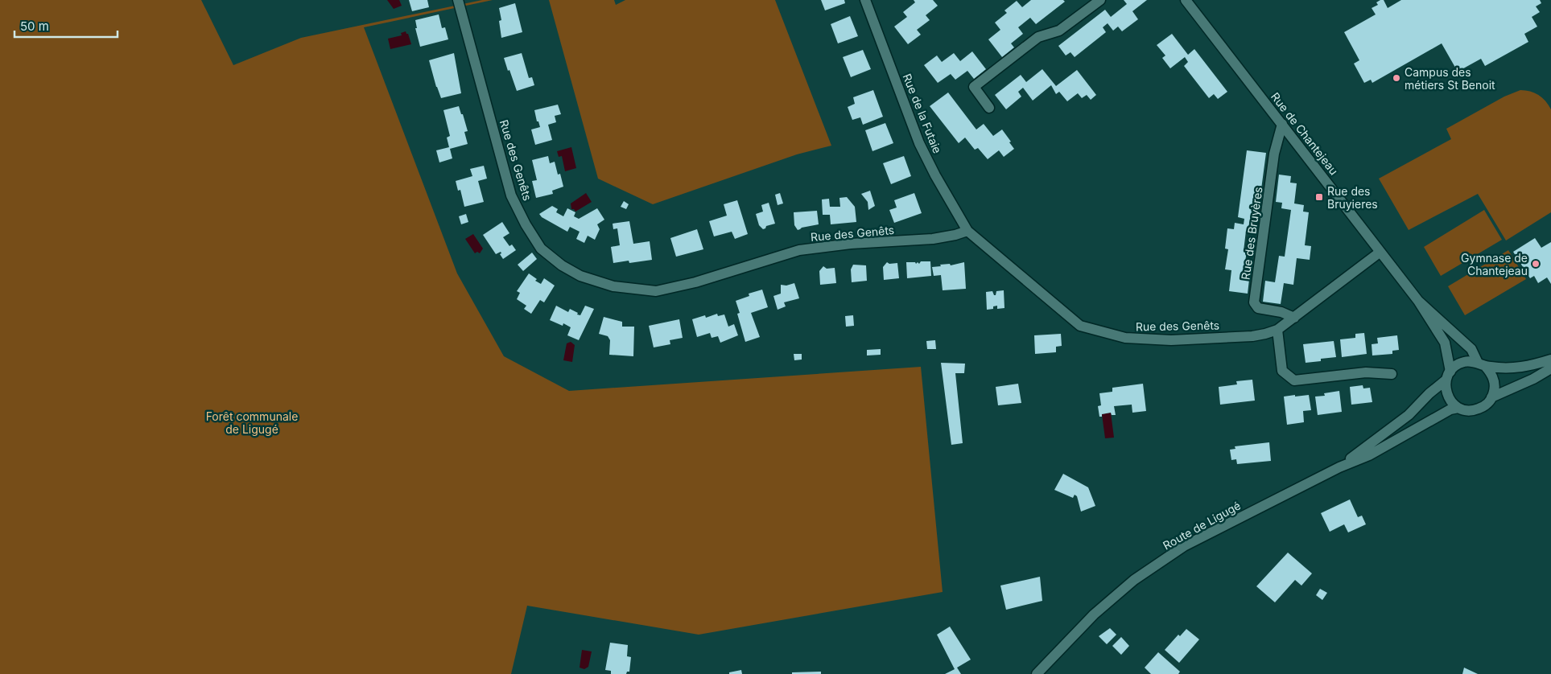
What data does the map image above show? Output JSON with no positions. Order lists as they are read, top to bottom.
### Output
{
  "streets": {
    "street": [
      "Rue de la Futaie",
      "Rue de Chantejeau",
      "Rue des Genêts",
      "Rue des Bruyères",
      "Route de Ligugé"
    ]
  },
  "crossings": [
    ["Rue de la Futaie", "Rue des Genêts"],
    ["Rue de Chantejeau", "Rue des Genêts"],
    ["Rue de Chantejeau", "Rue des Bruyères"],
    ["Rue de Chantejeau", "Route de Ligugé"],
    ["Rue des Genêts", "Rue des Bruyères"]
  ],
  "parks": ["Forêt communale de Ligugé"],
  "places": {
    "other": ["Campus des métiers St Benoit", "Gymnase de Chantejeau"],
    "transit": ["Rue des Bruyieres"]
  },
  "scale_bar": "50 m"
}
